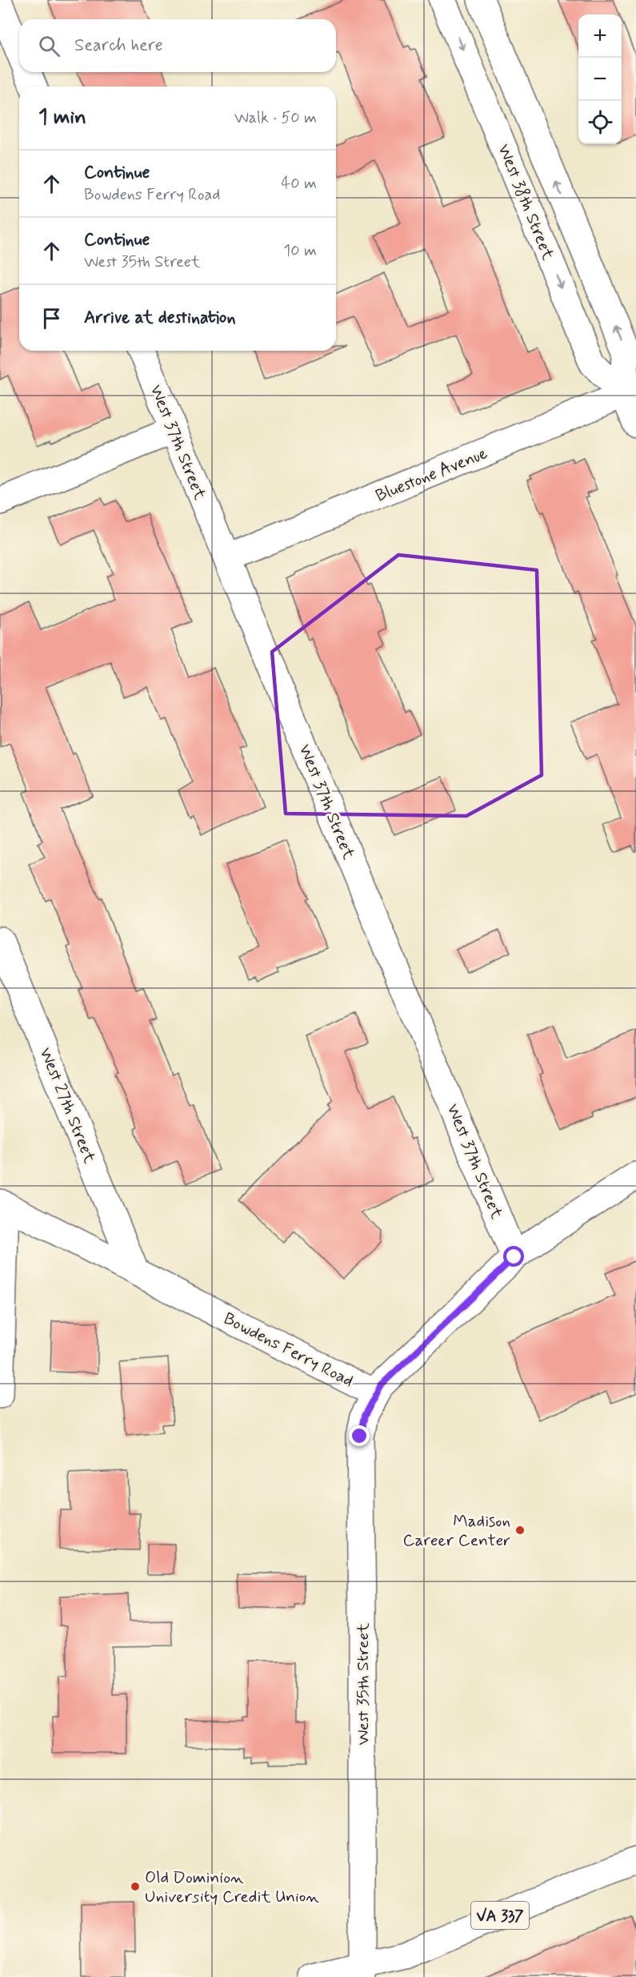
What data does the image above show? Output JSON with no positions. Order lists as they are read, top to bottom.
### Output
{
  "streets": {
    "street": [
      "West 38th Street",
      "West 37th Street",
      "Bluestone Avenue",
      "West 27th Street",
      "Bowdens Ferry Road",
      "West 35th Street",
      "VA 337"
    ]
  },
  "crossings": [
    ["West 38th Street", "Bluestone Avenue"],
    ["West 37th Street", "Bluestone Avenue"],
    ["West 37th Street", "Bowdens Ferry Road"],
    ["West 27th Street", "Bowdens Ferry Road"],
    ["Bowdens Ferry Road", "West 35th Street"],
    ["West 35th Street", "VA 337"]
  ],
  "places": ["Madison Career Center", "Old Dominion University Credit Union"],
  "page": {
    "map_buttons": ["+", "−"],
    "search": "Search here",
    "heading": ["1 min", "Walk · 50 m"],
    "list": [
      ["Continue", "Bowdens Ferry Road", "40 m"],
      ["Continue", "West 35th Street", "10 m"],
      "Arrive at destination"
    ]
  }
}
